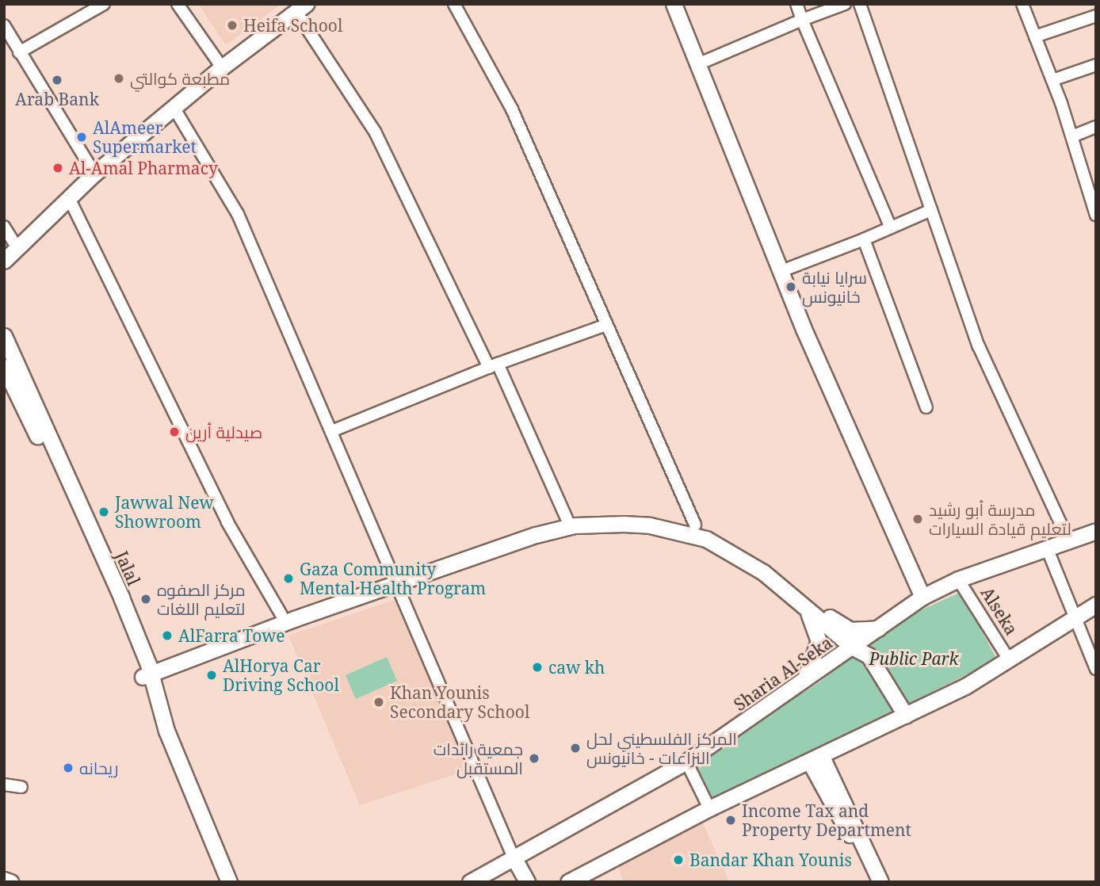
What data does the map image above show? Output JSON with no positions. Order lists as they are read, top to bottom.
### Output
{
  "streets": {
    "main road": ["Jalal", "Sharia Al-Seka"],
    "street": ["Alseka"]
  },
  "crossings": [
    ["Alseka", "Sharia Al-Seka"]
  ],
  "parks": ["Public Park"],
  "places": [
    "Heifa School",
    "مطبعة كوالتي",
    "Arab Bank",
    "AlAmeer Supermarket",
    "Al-Amal Pharmacy",
    "سرايا نيابة خانيونس",
    "صيدلية أرين",
    "Jawwal New Showroom",
    "مدرسة أبو رشيد لتعليم قيادة السيارات",
    "Gaza Community Mental Health Program",
    "مركز الصفوه لتعليم اللغات",
    "AlFarra Towe",
    "caw kh",
    "AlHorya Car Driving School",
    "Khan Younis Secondary School",
    "المركز الفلسطيني لحل النزاعات - خانيونس",
    "جمعية رائدات المستقبل",
    "ريحانه",
    "Income Tax and Property Department",
    "Bandar Khan Younis"
  ]
}
